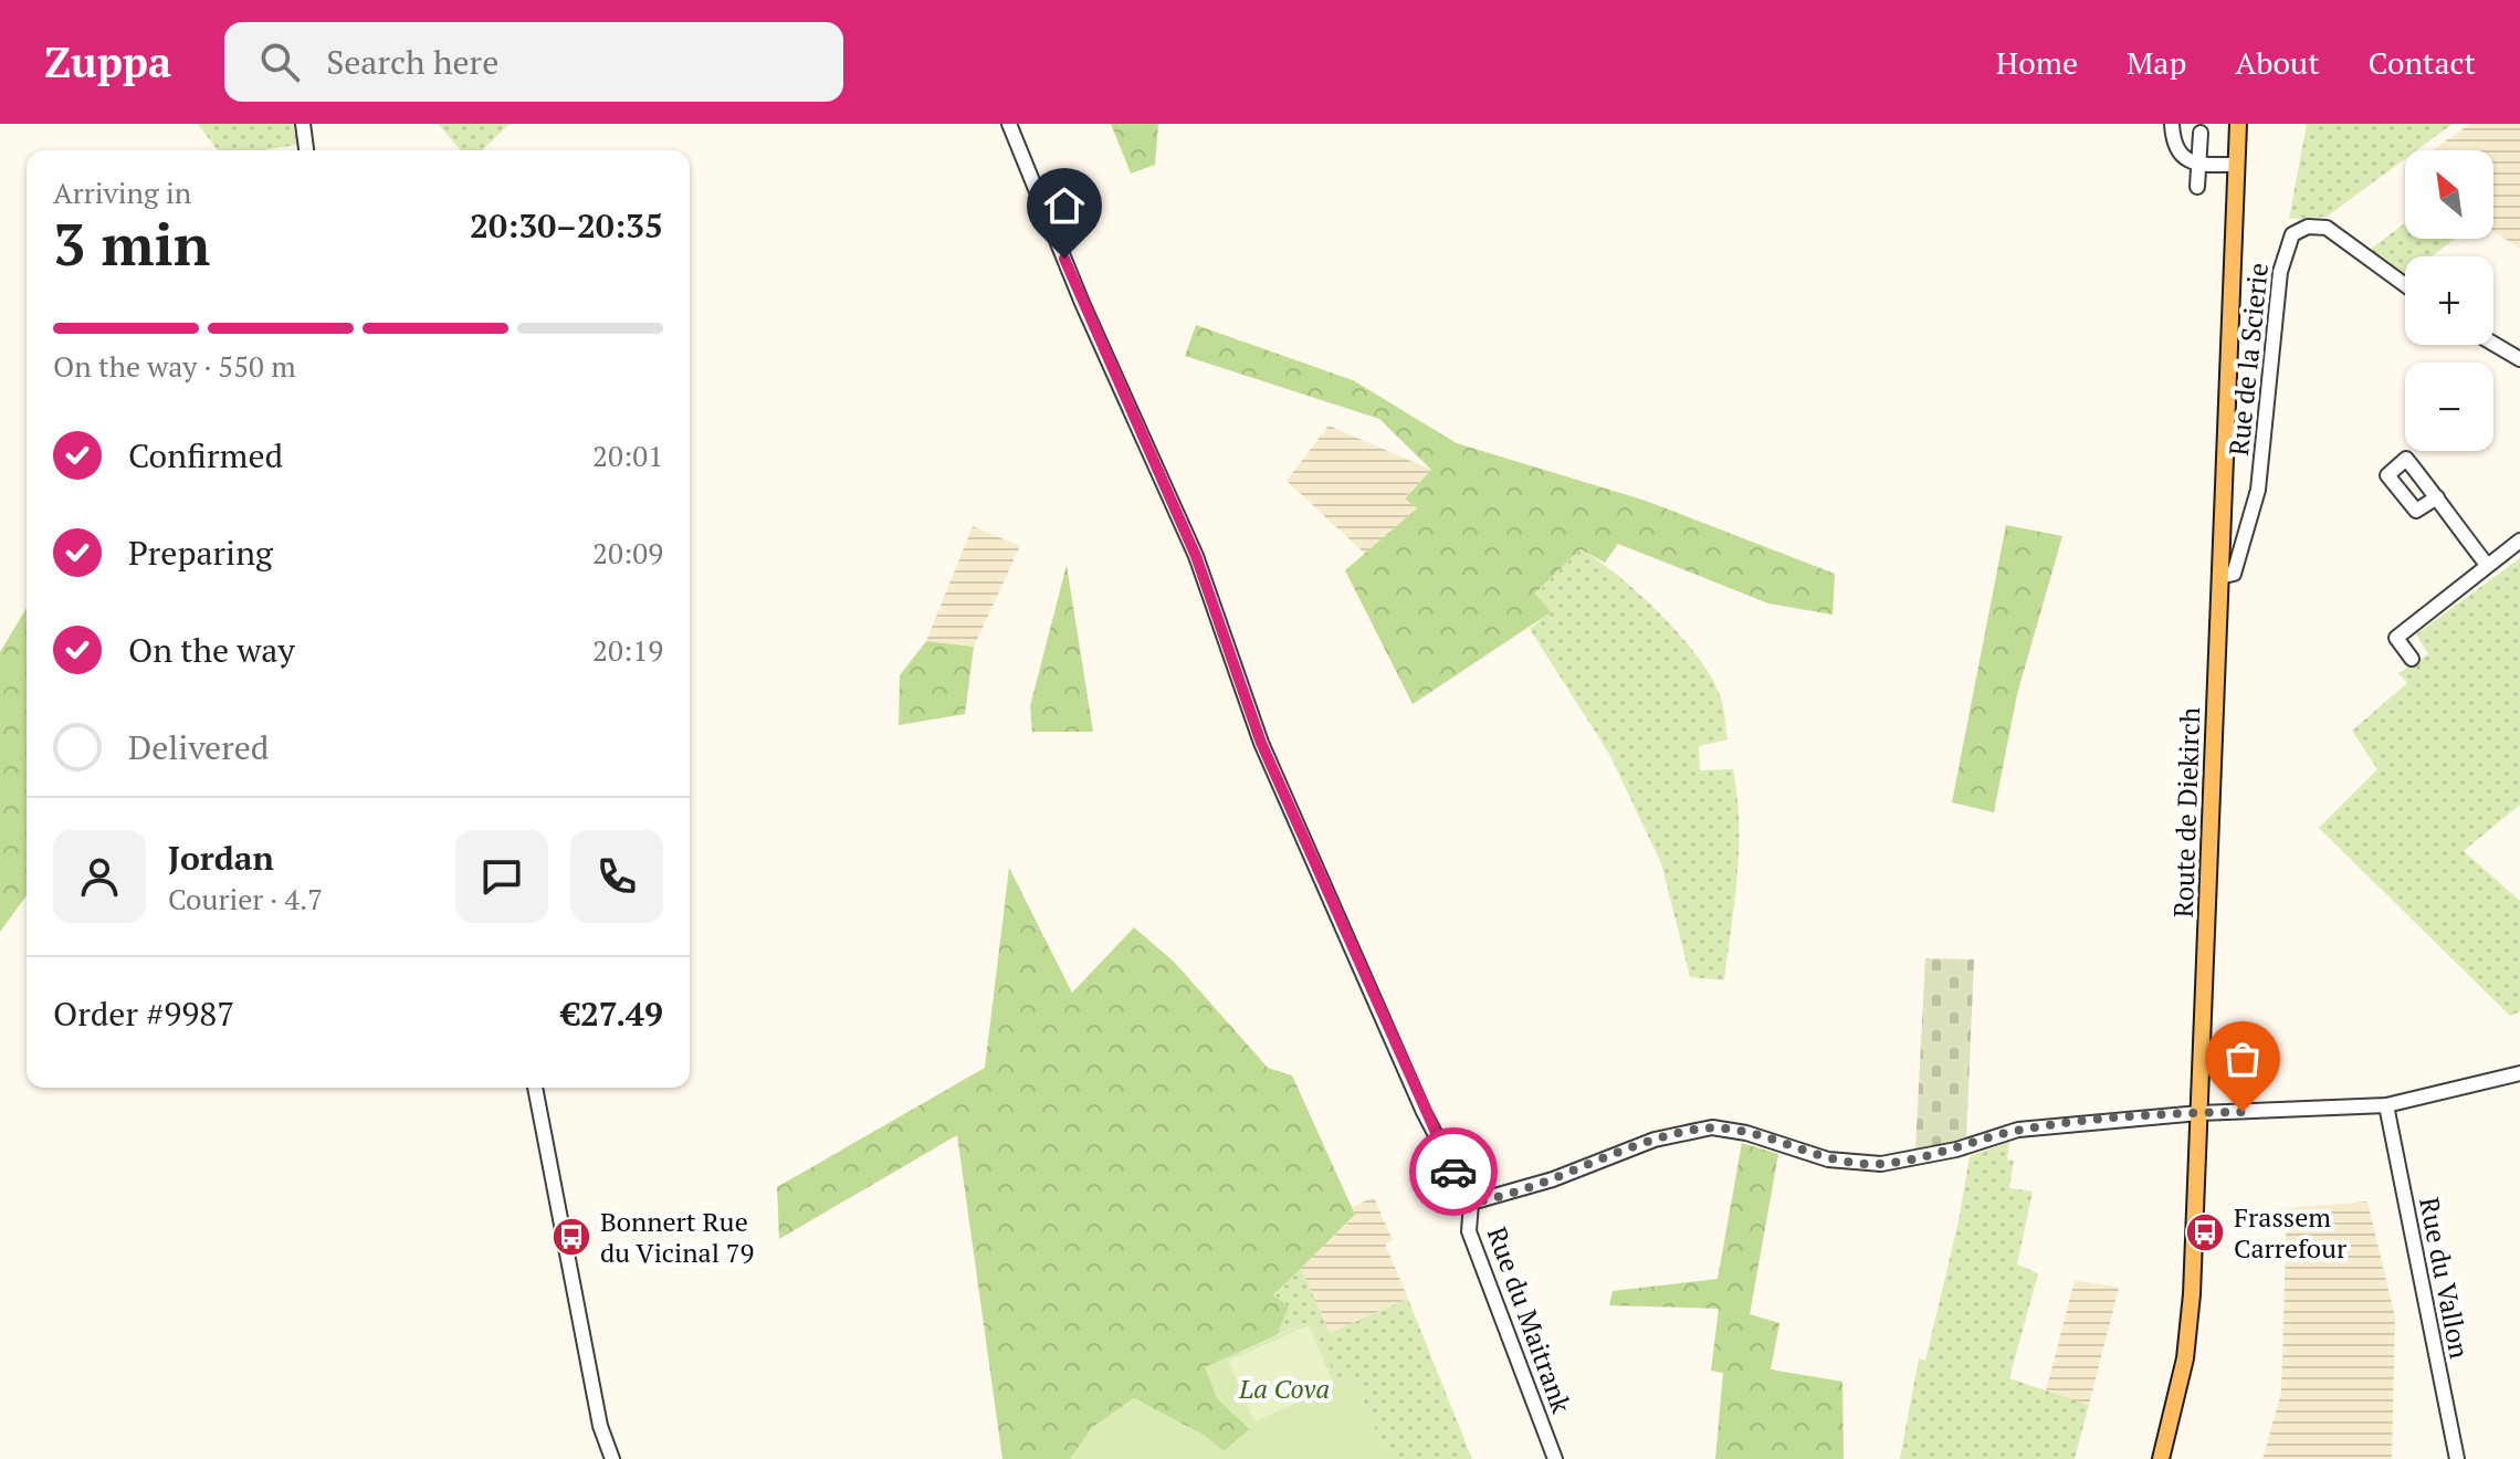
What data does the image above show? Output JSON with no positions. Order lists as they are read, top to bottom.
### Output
{
  "streets": {
    "main road": ["Route de Diekirch"],
    "street": ["Rue de la Scierie", "Rue du Vallon", "Rue du Maitrank"]
  },
  "crossings": [
    ["Rue de la Scierie", "Route de Diekirch"]
  ],
  "parks": ["La Cova"],
  "places": {
    "bus stop": ["Frassem Carrefour", "Bonnert Rue du Vicinal 79"]
  },
  "north": "top left",
  "page": {
    "header": "Zuppa",
    "search": "Search here",
    "nav": [
      "Home",
      "Map",
      "About",
      "Contact"
    ],
    "map_buttons": ["+", "−"],
    "heading": ["3 min", "Arriving in", "20:30–20:35"],
    "panel": [
      "Jordan",
      "Courier · 4.7",
      "Order #9987",
      "€27.49"
    ],
    "bar": "On the way · 550 m",
    "list": [
      ["Confirmed", "20:01"],
      ["Preparing", "20:09"],
      ["On the way", "20:19"],
      "Delivered"
    ]
  }
}
